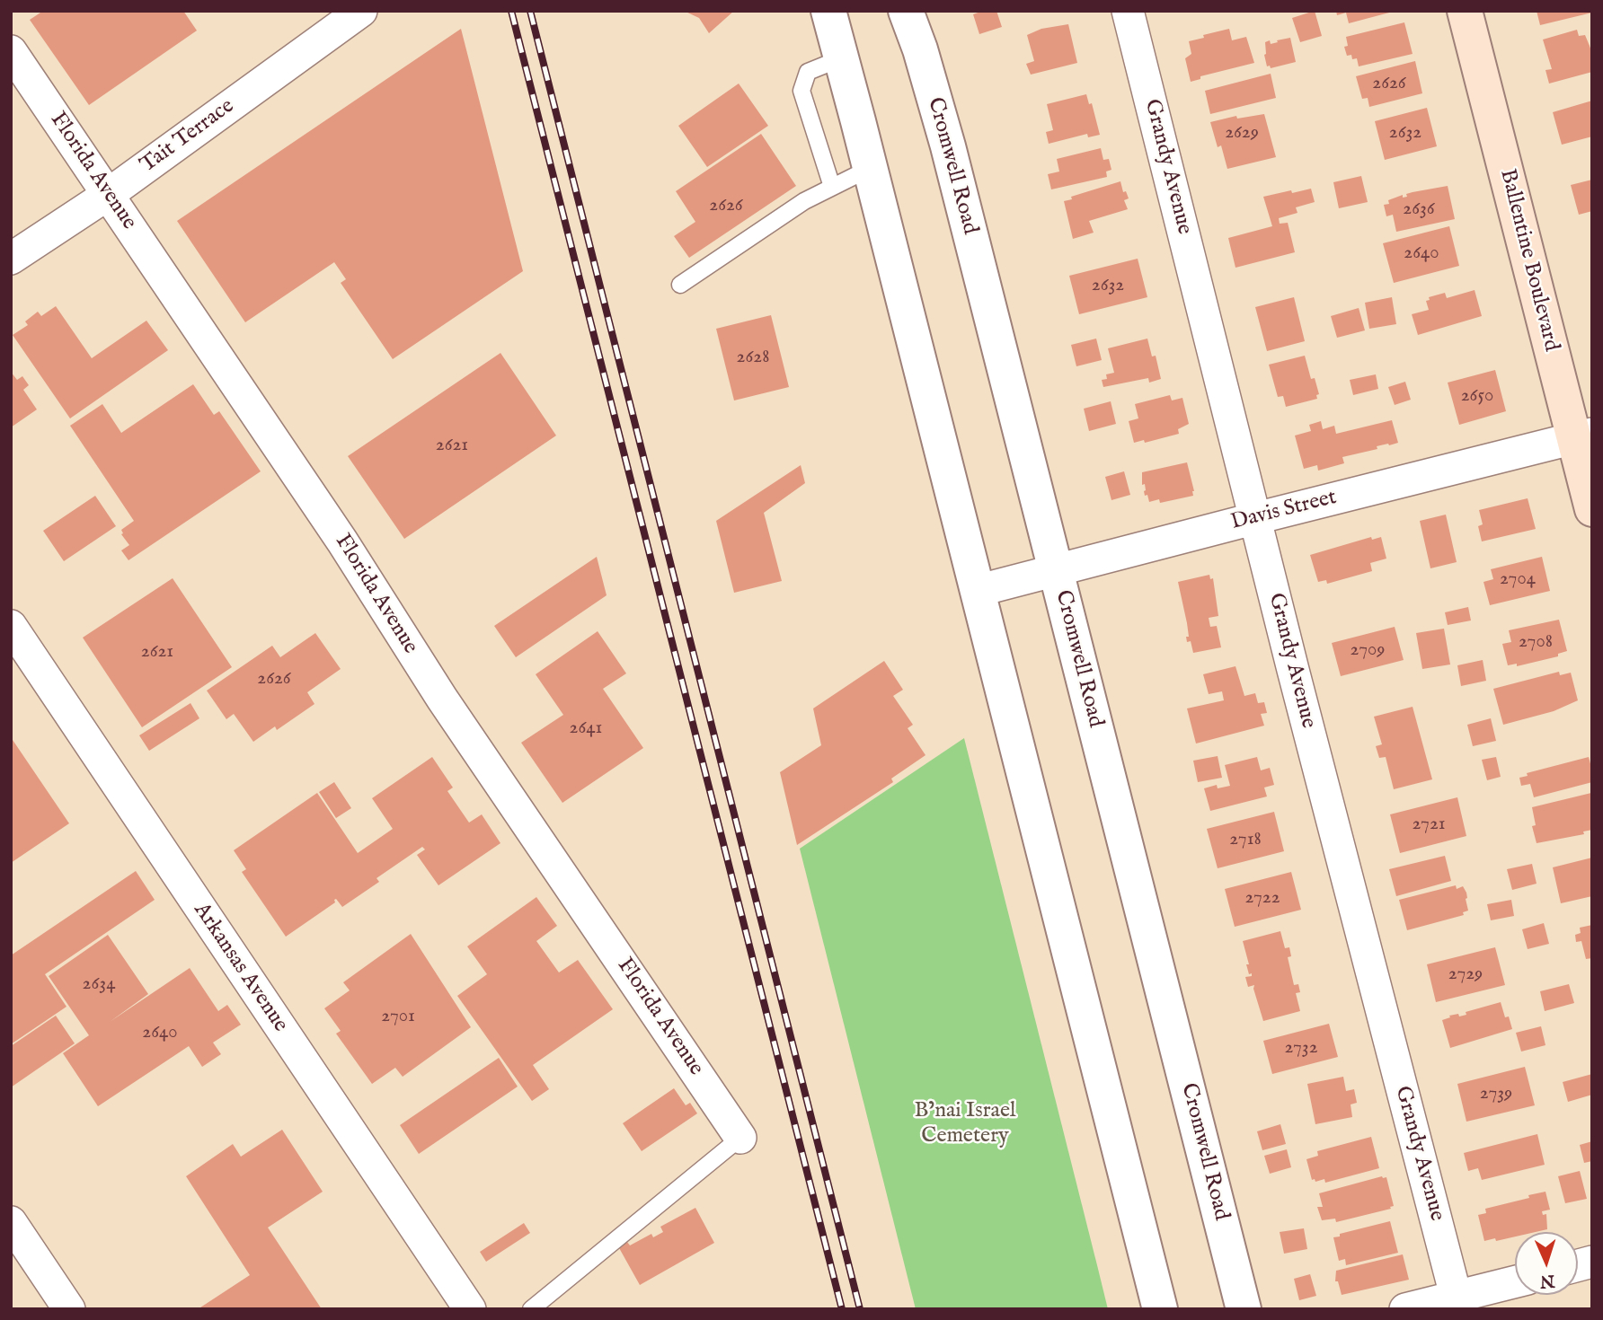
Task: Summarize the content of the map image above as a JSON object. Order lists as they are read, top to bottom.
{
  "streets": {
    "main road": ["Ballentine Boulevard"],
    "street": [
      "Tait Terrace",
      "Cromwell Road",
      "Grandy Avenue",
      "Florida Avenue",
      "Davis Street",
      "Arkansas Avenue"
    ]
  },
  "crossings": [
    ["Tait Terrace", "Florida Avenue"],
    ["Cromwell Road", "Davis Street"],
    ["Grandy Avenue", "Davis Street"],
    ["Ballentine Boulevard", "Davis Street"]
  ],
  "parks": ["B’nai Israel Cemetery"],
  "house_numbers": [
    "2626",
    "2629",
    "2632",
    "2626",
    "2636",
    "2640",
    "2632",
    "2628",
    "2650",
    "2621",
    "2704",
    "2708",
    "2709",
    "2621",
    "2626",
    "2641",
    "2721",
    "2718",
    "2722",
    "2729",
    "2634",
    "2701",
    "2640",
    "2732",
    "2739"
  ],
  "north": "bottom"
}
